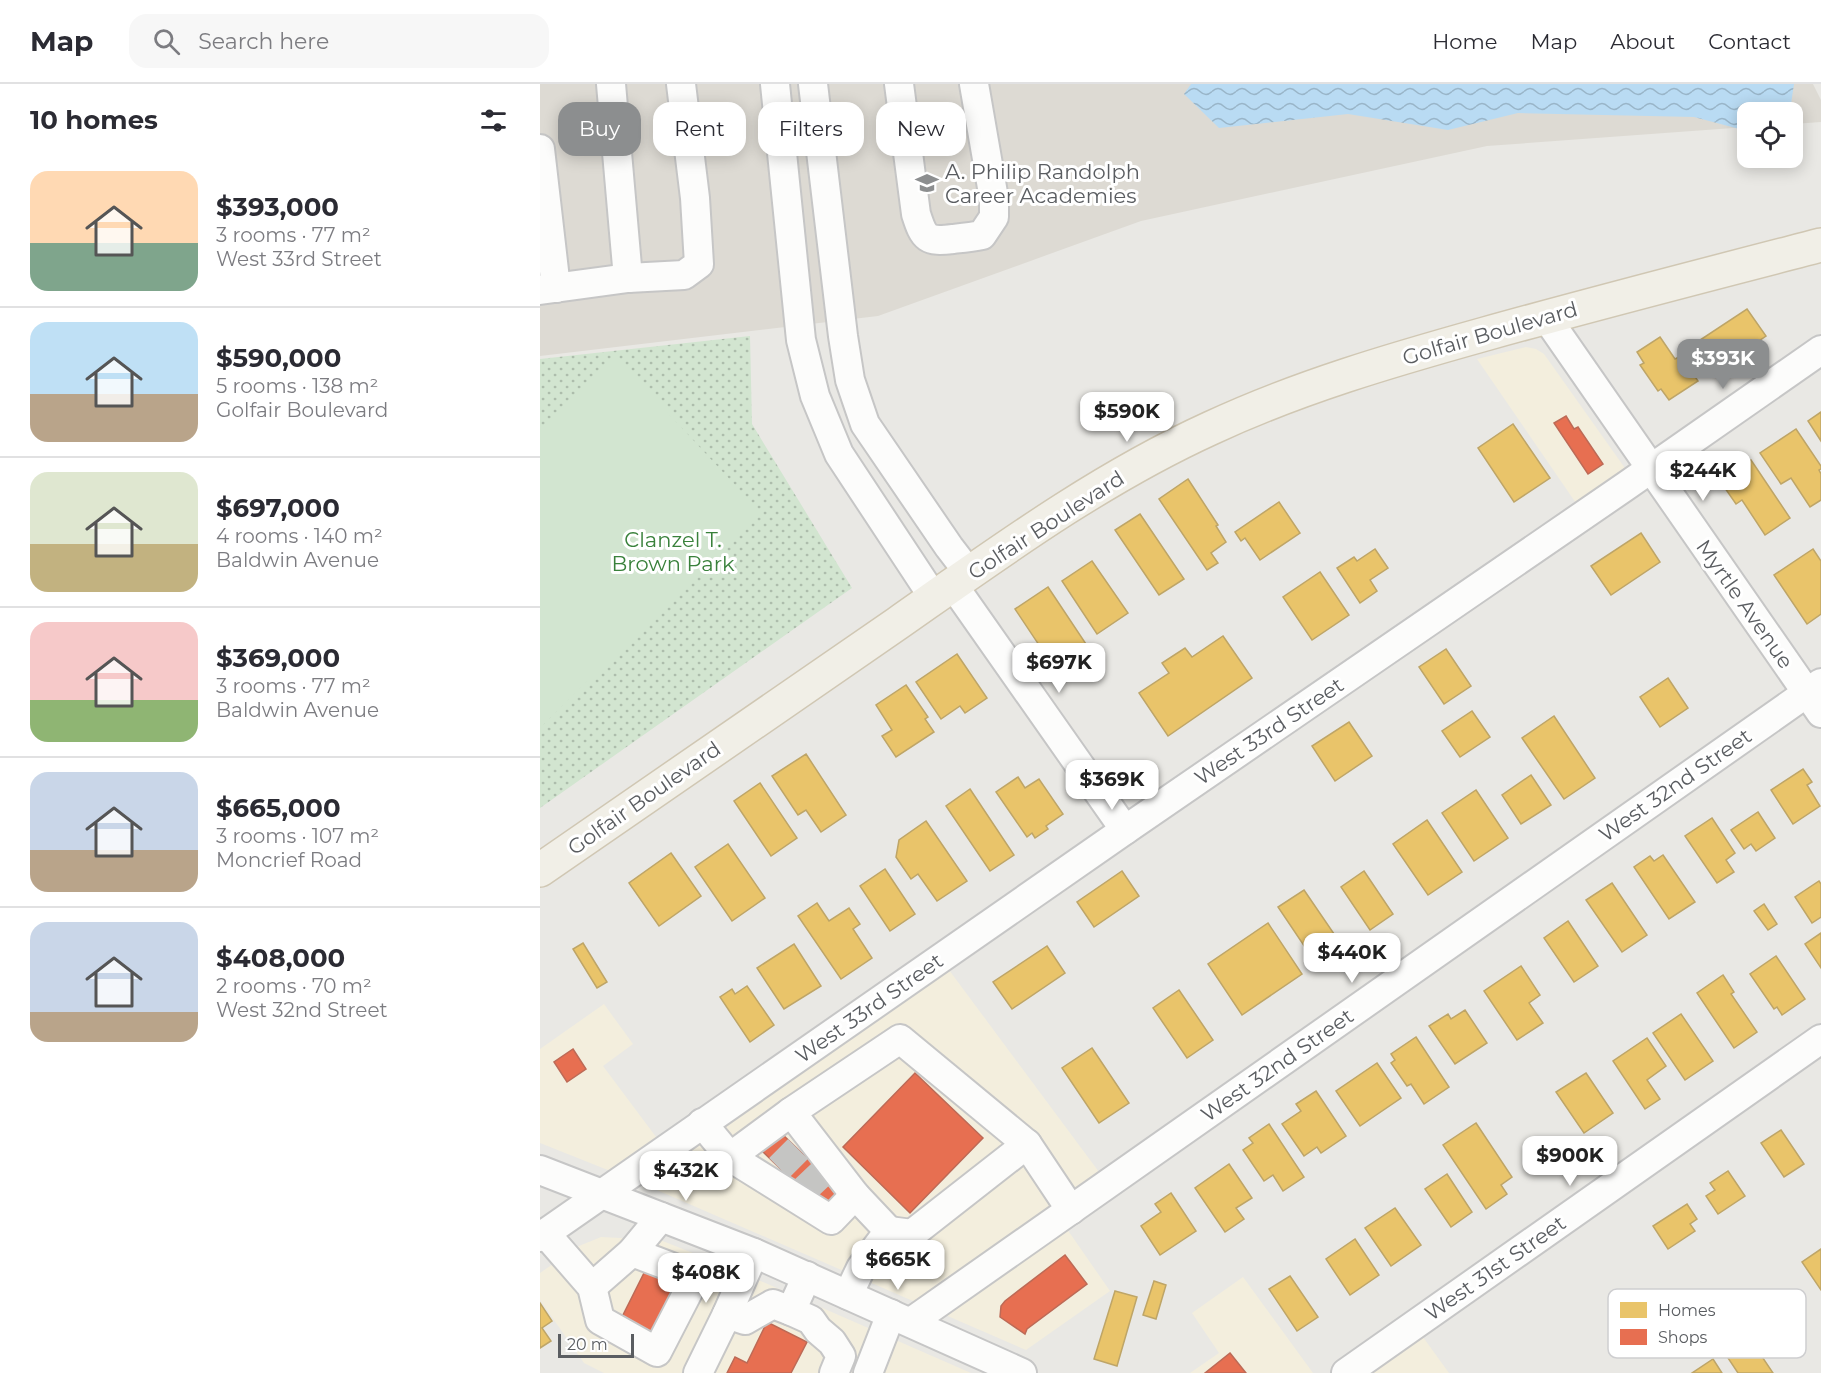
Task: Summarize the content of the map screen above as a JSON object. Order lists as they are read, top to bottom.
{
  "streets": {
    "main road": ["Golfair Boulevard"],
    "street": [
      "Myrtle Avenue",
      "West 33rd Street",
      "West 32nd Street",
      "West 31st Street"
    ]
  },
  "crossings": [
    ["Golfair Boulevard", "Myrtle Avenue"],
    ["Myrtle Avenue", "West 33rd Street"],
    ["Myrtle Avenue", "West 32nd Street"]
  ],
  "parks": ["Clanzel T. Brown Park"],
  "places": {
    "school or university": ["A. Philip Randolph Career Academies"]
  },
  "legend": ["Homes", "Shops"],
  "scale_bar": "20 m",
  "page": {
    "header": "Map",
    "search": "Search here",
    "nav": [
      "Home",
      "Map",
      "About",
      "Contact"
    ],
    "heading": "10 homes",
    "chip": [
      "Buy",
      "Rent",
      "Filters",
      "New"
    ],
    "list": [
      {
        "name": "$393,000",
        "note": "3 rooms · 77 m² · West 33rd Street"
      },
      {
        "name": "$590,000",
        "note": "5 rooms · 138 m² · Golfair Boulevard"
      },
      {
        "name": "$697,000",
        "note": "4 rooms · 140 m² · Baldwin Avenue"
      },
      {
        "name": "$369,000",
        "note": "3 rooms · 77 m² · Baldwin Avenue"
      },
      {
        "name": "$665,000",
        "note": "3 rooms · 107 m² · Moncrief Road"
      },
      {
        "name": "$408,000",
        "note": "2 rooms · 70 m² · West 32nd Street"
      }
    ],
    "price": [
      "$393K",
      "$590K",
      "$244K",
      "$697K",
      "$369K",
      "$440K",
      "$900K",
      "$432K",
      "$665K",
      "$408K"
    ],
    "scale": "20 m"
  }
}
